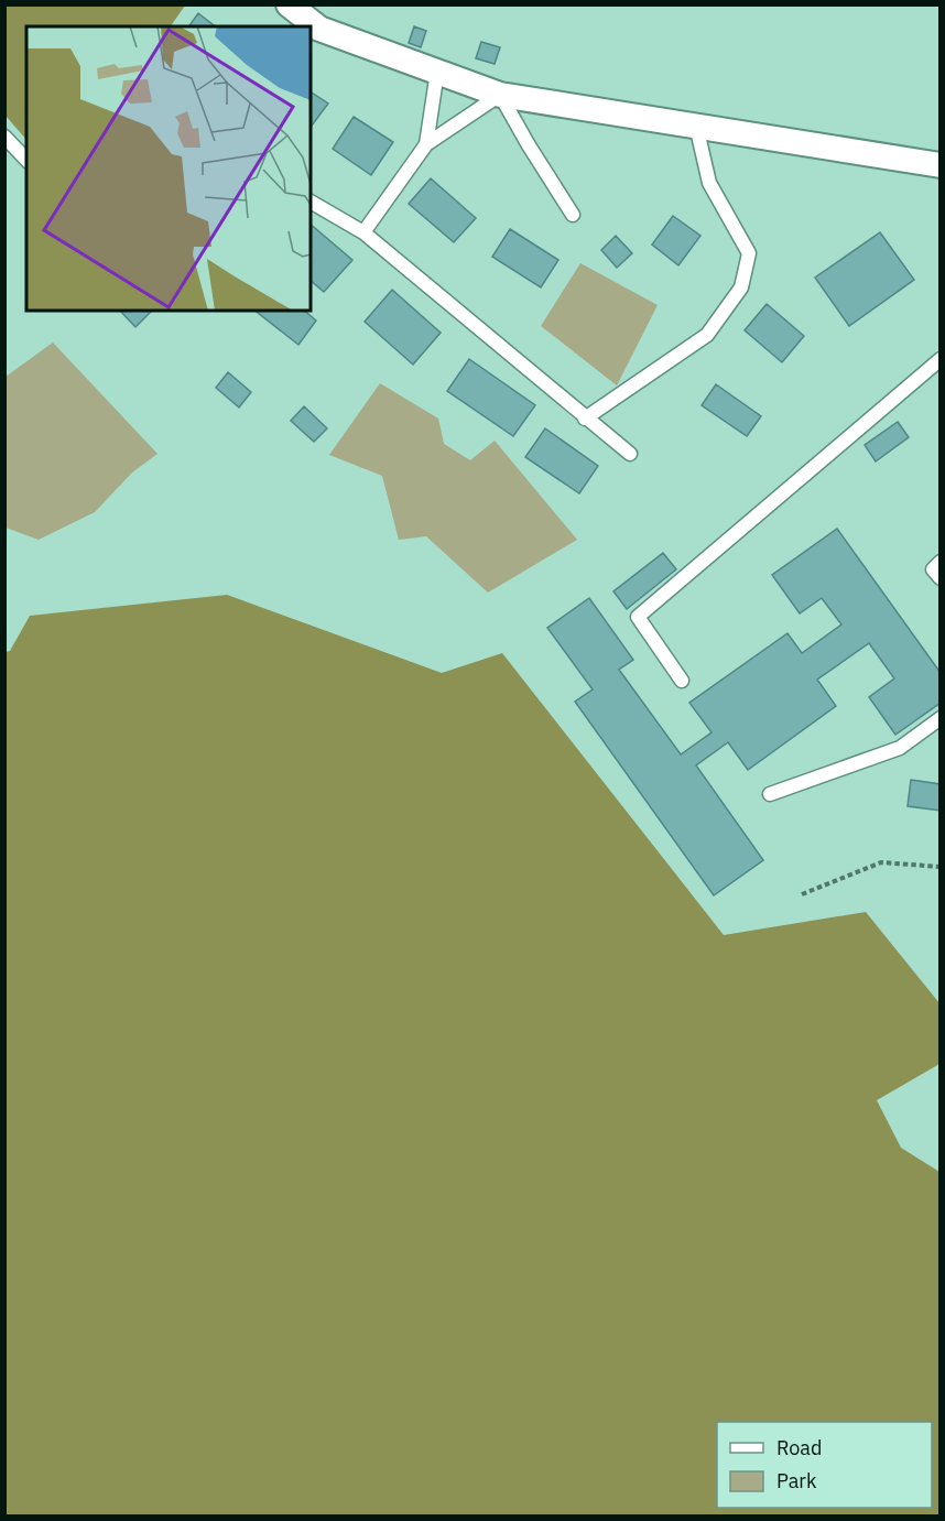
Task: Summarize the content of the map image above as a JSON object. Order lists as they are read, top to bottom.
{
  "legend": ["Road", "Park"]
}
